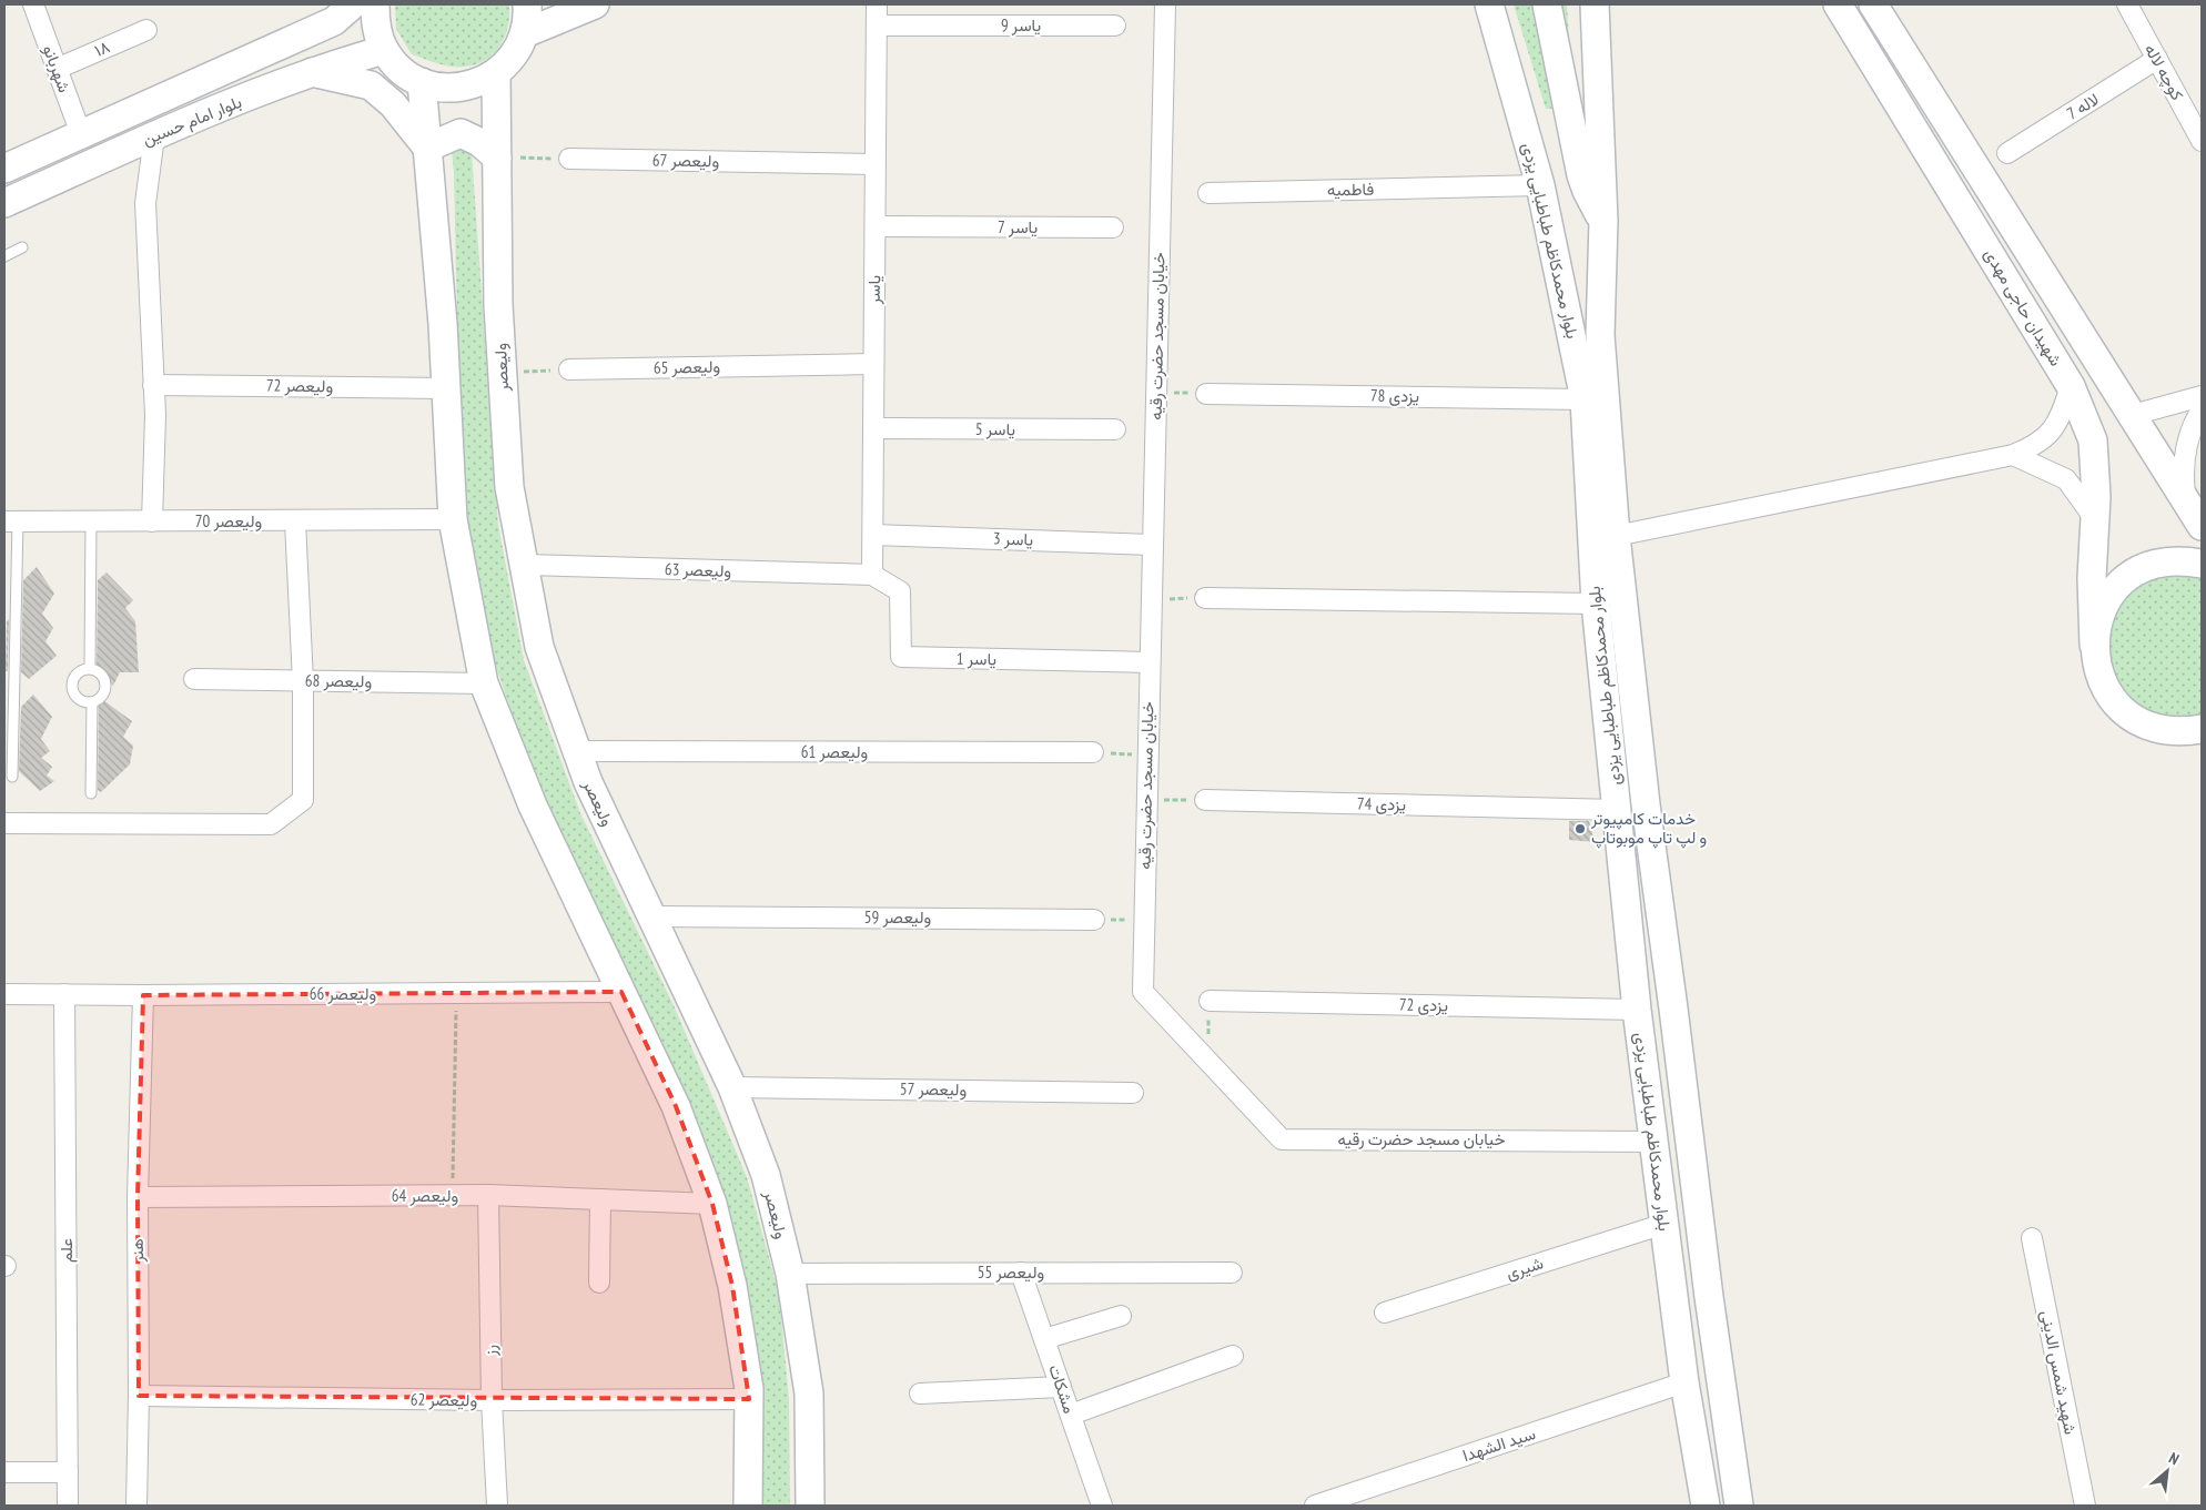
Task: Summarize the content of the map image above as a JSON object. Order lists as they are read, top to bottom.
{
  "streets": {
    "main road": [
      "بلوار امام حسین",
      "بلوار محمدکاظم طباطبایی یزدی",
      "شهیدان حاجی مهدی",
      "ولیعصر"
    ],
    "street": [
      "یاسر 9",
      "۱۸",
      "شهربانو",
      "کوچه لاله",
      "لاله 7",
      "ولیعصر 67",
      "فاطمیه",
      "یاسر 7",
      "یاسر",
      "خیابان مسجد حضرت رقیه",
      "ولیعصر 65",
      "ولیعصر 72",
      "یزدی 78",
      "یاسر 5",
      "ولیعصر 70",
      "یاسر 3",
      "ولیعصر 63",
      "یاسر 1",
      "ولیعصر 68",
      "ولیعصر 61",
      "یزدی 74",
      "ولیعصر 59",
      "ولیعصر 66",
      "یزدی 72",
      "ولیعصر 57",
      "ولیعصر 64",
      "علم",
      "هنر",
      "شیری",
      "ولیعصر 55",
      "رز",
      "شهید شمس الدینی",
      "مشکات",
      "ولیعصر 62",
      "سید الشهدا"
    ]
  },
  "crossings": [
    ["یاسر 9", "یاسر"],
    ["۱۸", "شهربانو"],
    ["شهربانو", "بلوار امام حسین"],
    ["کوچه لاله", "لاله 7"],
    ["ولیعصر 67", "یاسر"],
    ["فاطمیه", "بلوار محمدکاظم طباطبایی یزدی"],
    ["یاسر 7", "یاسر"],
    ["بلوار محمدکاظم طباطبایی یزدی", "خیابان مسجد حضرت رقیه"],
    ["بلوار محمدکاظم طباطبایی یزدی", "یزدی 78"],
    ["بلوار محمدکاظم طباطبایی یزدی", "یزدی 74"],
    ["بلوار محمدکاظم طباطبایی یزدی", "یزدی 72"],
    ["بلوار محمدکاظم طباطبایی یزدی", "شیری"],
    ["بلوار محمدکاظم طباطبایی یزدی", "سید الشهدا"],
    ["یاسر", "ولیعصر 65"],
    ["یاسر", "یاسر 5"],
    ["یاسر", "یاسر 3"],
    ["یاسر", "ولیعصر 63"],
    ["یاسر", "یاسر 1"],
    ["خیابان مسجد حضرت رقیه", "یاسر 3"],
    ["خیابان مسجد حضرت رقیه", "یاسر 1"],
    ["ولیعصر", "ولیعصر 63"],
    ["ولیعصر", "ولیعصر 61"],
    ["ولیعصر", "ولیعصر 59"],
    ["ولیعصر", "ولیعصر 57"],
    ["ولیعصر", "ولیعصر 55"],
    ["ولیعصر 63", "یاسر 1"],
    ["ولیعصر 66", "علم"],
    ["ولیعصر 66", "هنر"],
    ["ولیعصر 64", "هنر"],
    ["ولیعصر 64", "رز"],
    ["هنر", "ولیعصر 62"],
    ["ولیعصر 55", "مشکات"],
    ["رز", "ولیعصر 62"]
  ],
  "places": ["خدمات کامپیوتر و لپ تاپ موبوتاپ"],
  "north": "top right"
}
